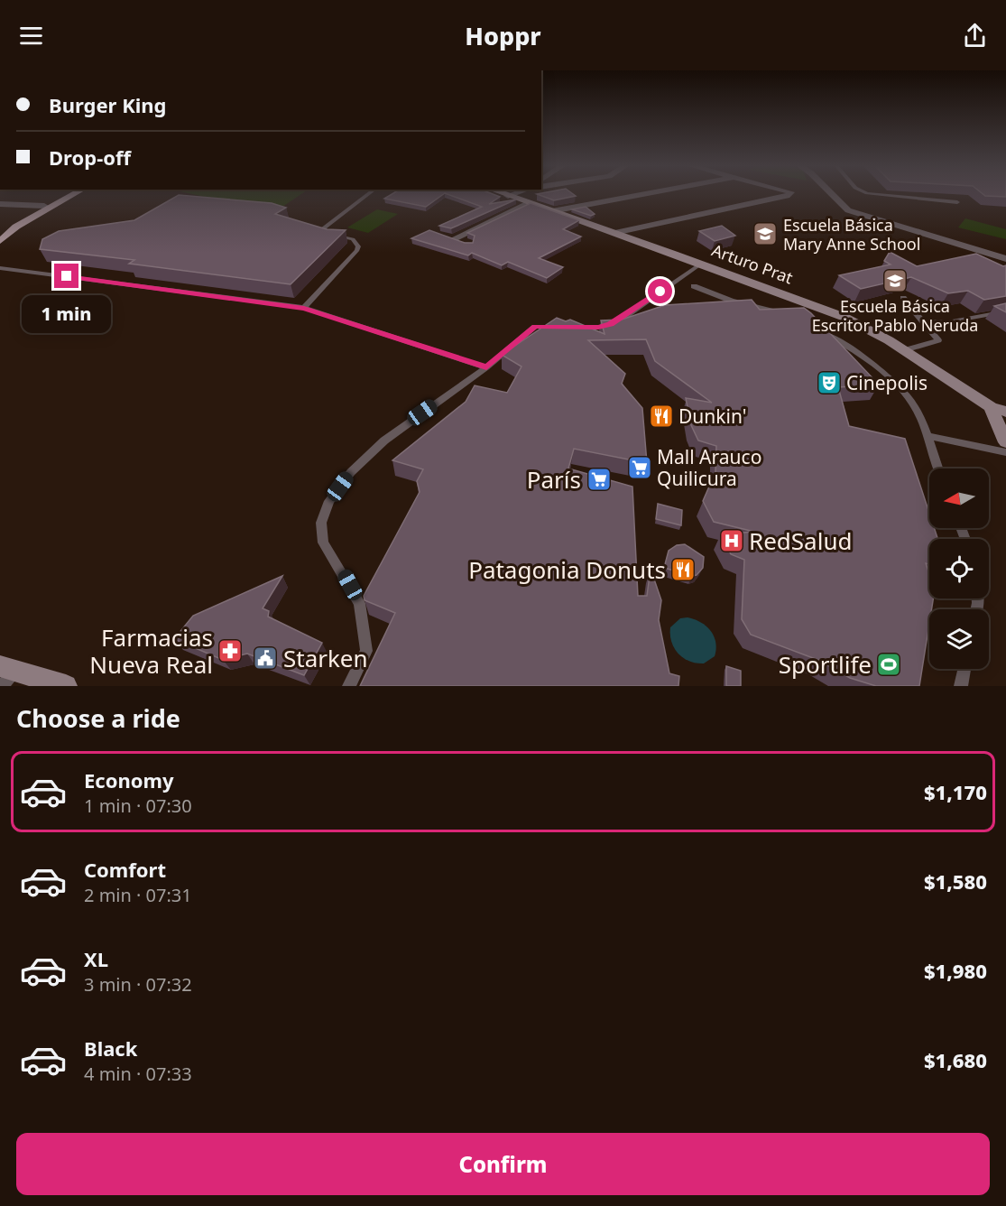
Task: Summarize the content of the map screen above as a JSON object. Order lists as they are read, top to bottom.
{
  "streets": {
    "street": ["Arturo Prat"]
  },
  "places": {
    "school or university": ["Escuela Básica Mary Anne School", "Escuela Básica Escritor Pablo Neruda"],
    "theatre": ["Cinepolis"],
    "restaurant": ["Dunkin'", "Patagonia Donuts"],
    "supermarket": ["Mall Arauco Quilicura", "París"],
    "hospital": ["RedSalud"],
    "pharmacy": ["Farmacias Nueva Real"],
    "public building": ["Starken"],
    "sports": ["Sportlife"]
  },
  "north": "left",
  "page": {
    "header": "Hoppr",
    "banner": ["Burger King", "Drop-off"],
    "bubble": "1 min",
    "heading": "Choose a ride",
    "list": [
      {
        "name": "Economy",
        "note": "1 min · 07:30",
        "value": "$1,170"
      },
      {
        "name": "Comfort",
        "note": "2 min · 07:31",
        "value": "$1,580"
      },
      {
        "name": "XL",
        "note": "3 min · 07:32",
        "value": "$1,980"
      },
      {
        "name": "Black",
        "note": "4 min · 07:33",
        "value": "$1,680"
      }
    ],
    "buttons": "Confirm"
  }
}
